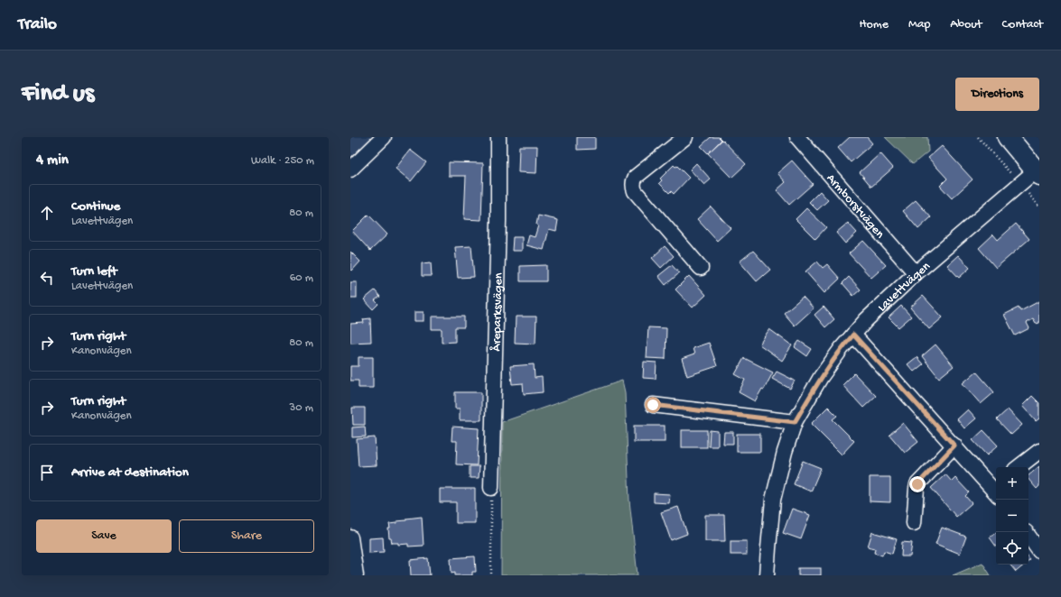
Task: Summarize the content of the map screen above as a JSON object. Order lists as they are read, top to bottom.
{
  "streets": {
    "street": ["Armborstvägen", "Lavettvägen", "Åreparksvägen"]
  },
  "crossings": [
    ["Armborstvägen", "Lavettvägen"]
  ],
  "page": {
    "header": "Trailo",
    "nav": [
      "Home",
      "Map",
      "About",
      "Contact"
    ],
    "buttons": [
      "Directions",
      ["Save", "Share"]
    ],
    "title": "Find us",
    "heading": ["4 min", "Walk · 250 m"],
    "list": [
      ["Continue", "Lavettvägen", "80 m"],
      ["Turn left", "Lavettvägen", "60 m"],
      ["Turn right", "Kanonvägen", "80 m"],
      ["Turn right", "Kanonvägen", "30 m"],
      "Arrive at destination"
    ],
    "map_buttons": ["+", "−"]
  }
}
